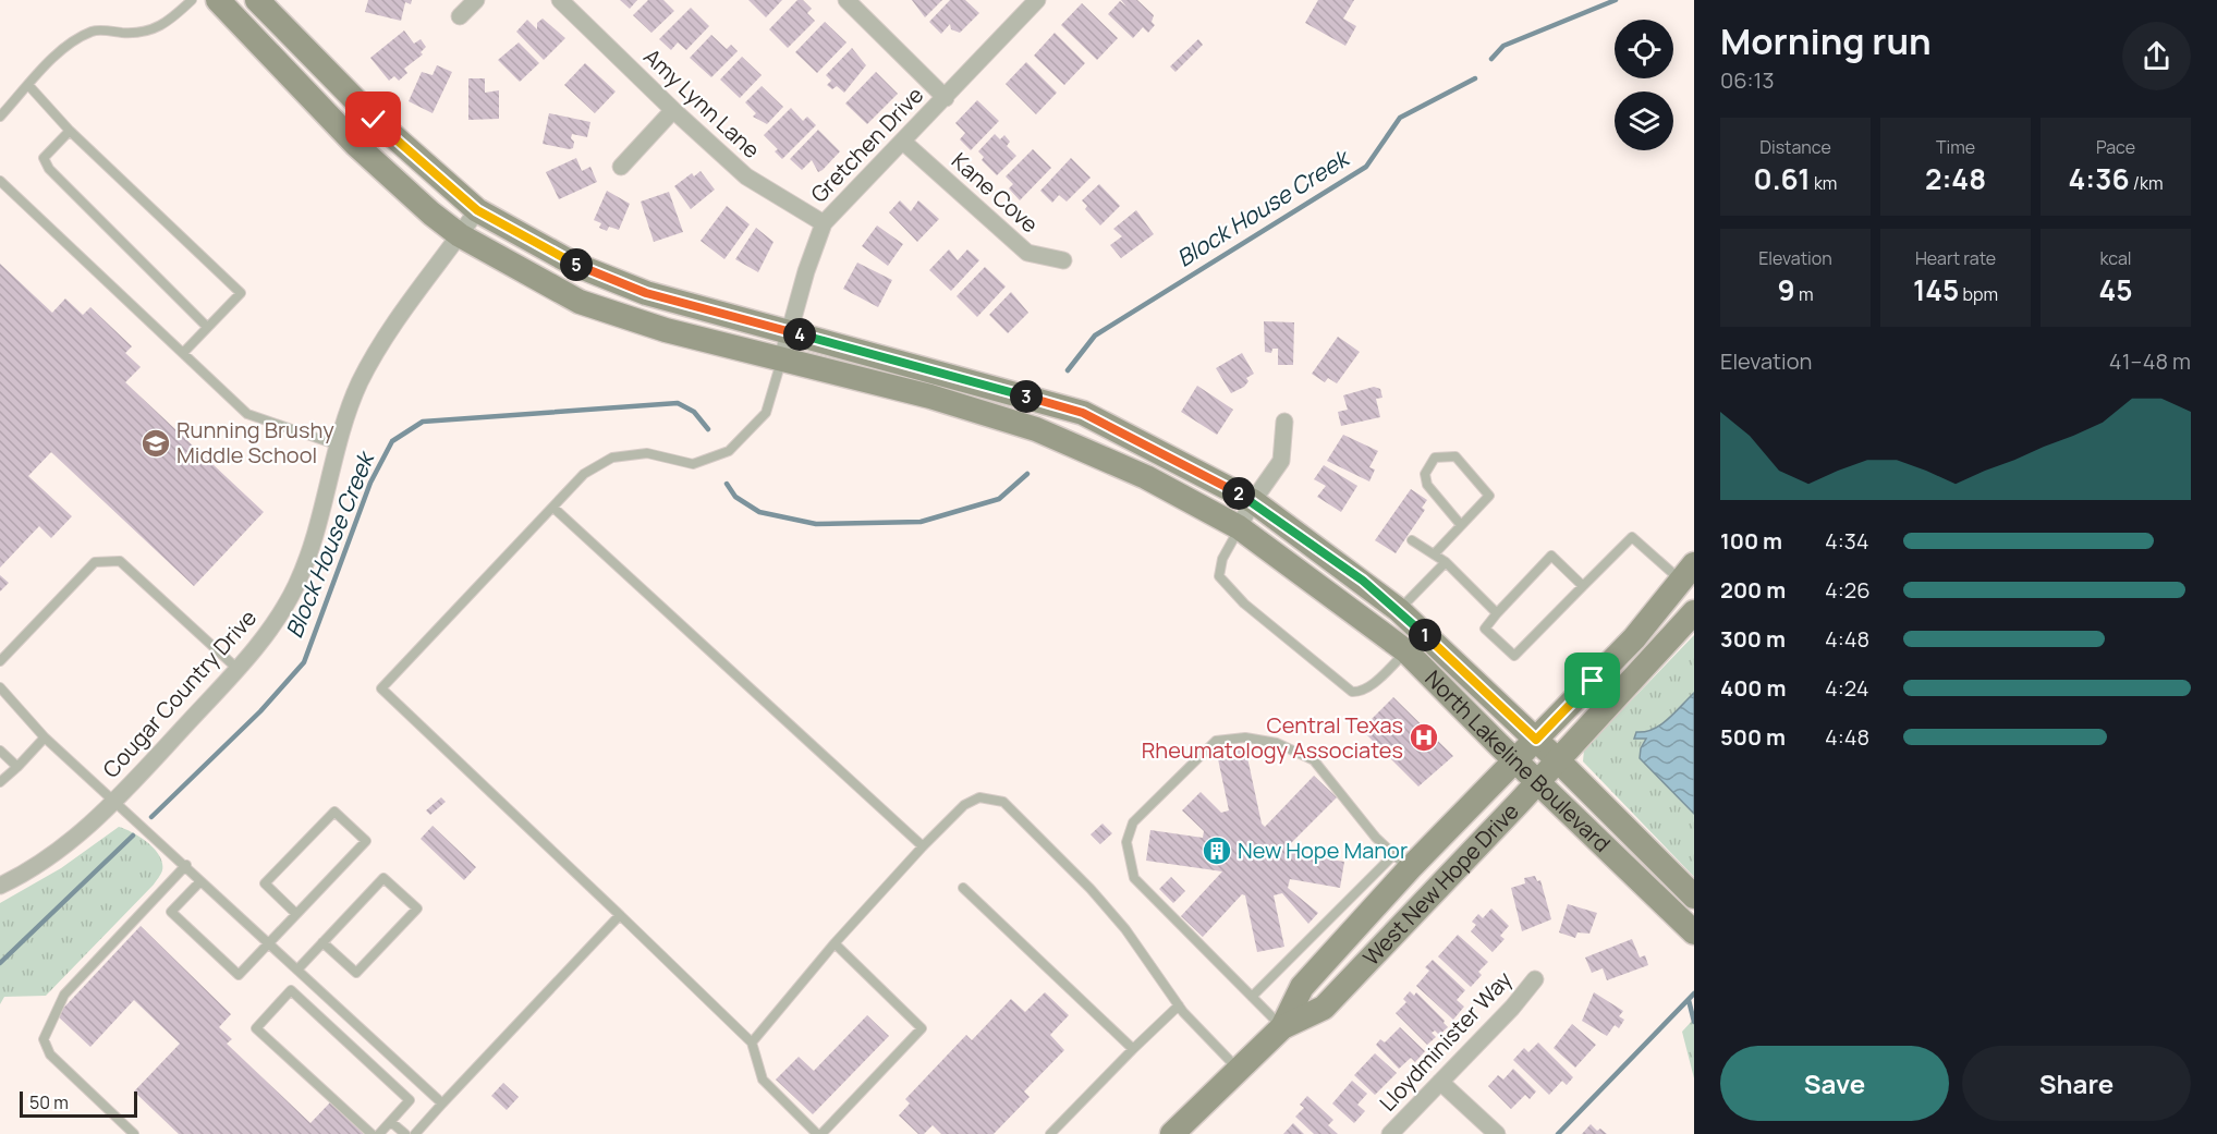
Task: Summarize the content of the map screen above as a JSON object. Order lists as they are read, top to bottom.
{
  "streets": {
    "main road": ["North Lakeline Boulevard", "West New Hope Drive"],
    "street": [
      "Amy Lynn Lane",
      "Gretchen Drive",
      "Kane Cove",
      "Cougar Country Drive",
      "Lloydminister Way"
    ]
  },
  "crossings": [
    ["Amy Lynn Lane", "Gretchen Drive"],
    ["Gretchen Drive", "Kane Cove"],
    ["Gretchen Drive", "North Lakeline Boulevard"],
    ["Cougar Country Drive", "North Lakeline Boulevard"],
    ["North Lakeline Boulevard", "West New Hope Drive"]
  ],
  "water": ["Block House Creek"],
  "places": {
    "school or university": ["Running Brushy Middle School"],
    "hospital": ["Central Texas Rheumatology Associates"],
    "building": ["New Hope Manor"]
  },
  "scale_bar": "50 m",
  "page": {
    "heading": ["Morning run", "06:13"],
    "stats": [
      ["Distance", "0.61 km"],
      ["Time", "2:48"],
      ["Pace", "4:36 /km"],
      ["Elevation", "9 m"],
      ["Heart rate", "145 bpm"],
      ["kcal", "45"]
    ],
    "pins": [
      "5",
      "4",
      "3",
      "2",
      "1"
    ],
    "chart": ["Elevation", "41–48 m"],
    "list": [
      {
        "name": "100 m",
        "note": "4:34"
      },
      {
        "name": "200 m",
        "note": "4:26"
      },
      {
        "name": "300 m",
        "note": "4:48"
      },
      {
        "name": "400 m",
        "note": "4:24"
      },
      {
        "name": "500 m",
        "note": "4:48"
      }
    ],
    "buttons": ["Save", "Share"],
    "scale": "50 m"
  }
}
